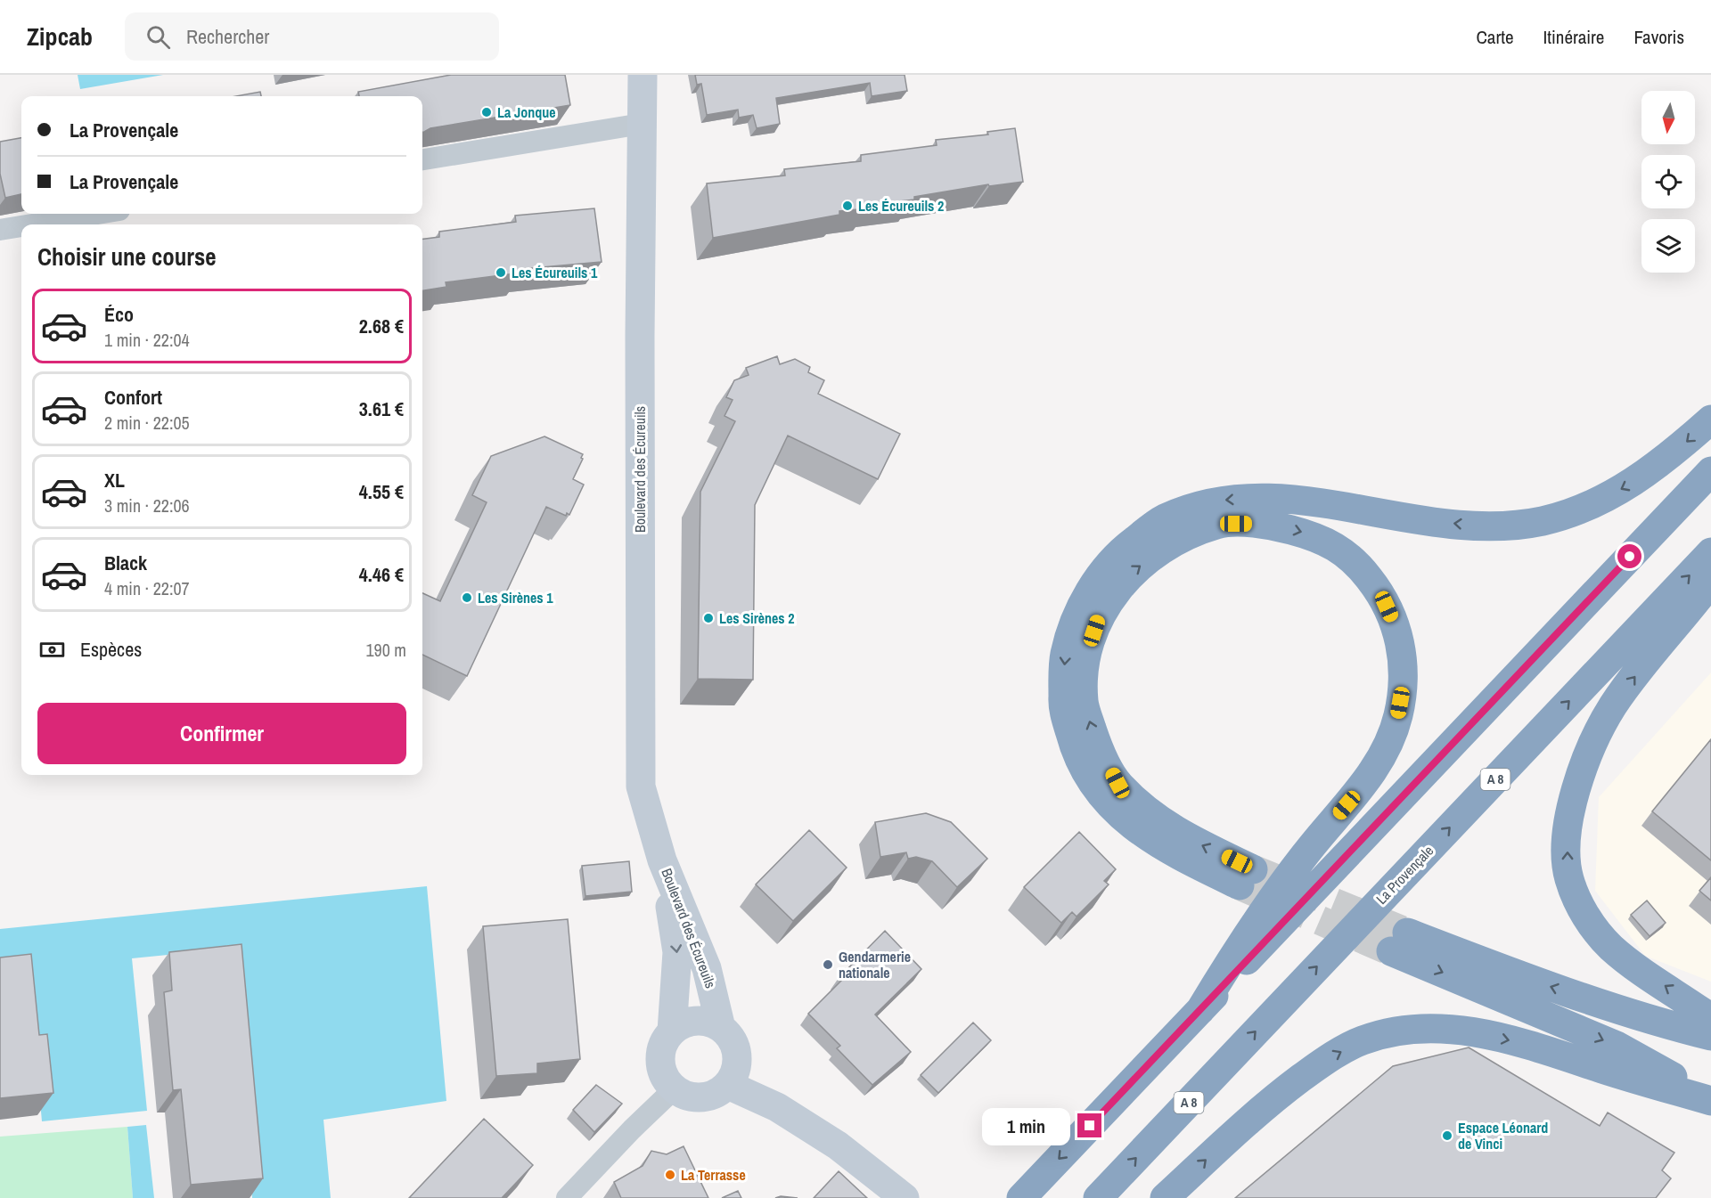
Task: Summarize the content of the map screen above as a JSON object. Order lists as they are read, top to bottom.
{
  "streets": {
    "highway": ["A 8", "La Provençale"],
    "street": ["Boulevard des Écureuils"]
  },
  "places": [
    "La Jonque",
    "Les Écureuils 2",
    "Les Écureuils 1",
    "Les Sirènes 1",
    "Les Sirènes 2",
    "Gendarmerie nationale",
    "Espace Léonard de Vinci",
    "La Terrasse"
  ],
  "north": "bottom",
  "page": {
    "header": "Zipcab",
    "search": "Rechercher",
    "nav": ["Carte", "Itinéraire", "Favoris"],
    "banner": ["La Provençale", "La Provençale"],
    "heading": "Choisir une course",
    "list": [
      {
        "name": "Éco",
        "note": "1 min · 22:04",
        "value": "2.68 €"
      },
      {
        "name": "Confort",
        "note": "2 min · 22:05",
        "value": "3.61 €"
      },
      {
        "name": "XL",
        "note": "3 min · 22:06",
        "value": "4.55 €"
      },
      {
        "name": "Black",
        "note": "4 min · 22:07",
        "value": "4.46 €"
      }
    ],
    "pay": ["Espèces", "190 m"],
    "buttons": "Confirmer",
    "bubble": "1 min"
  }
}
